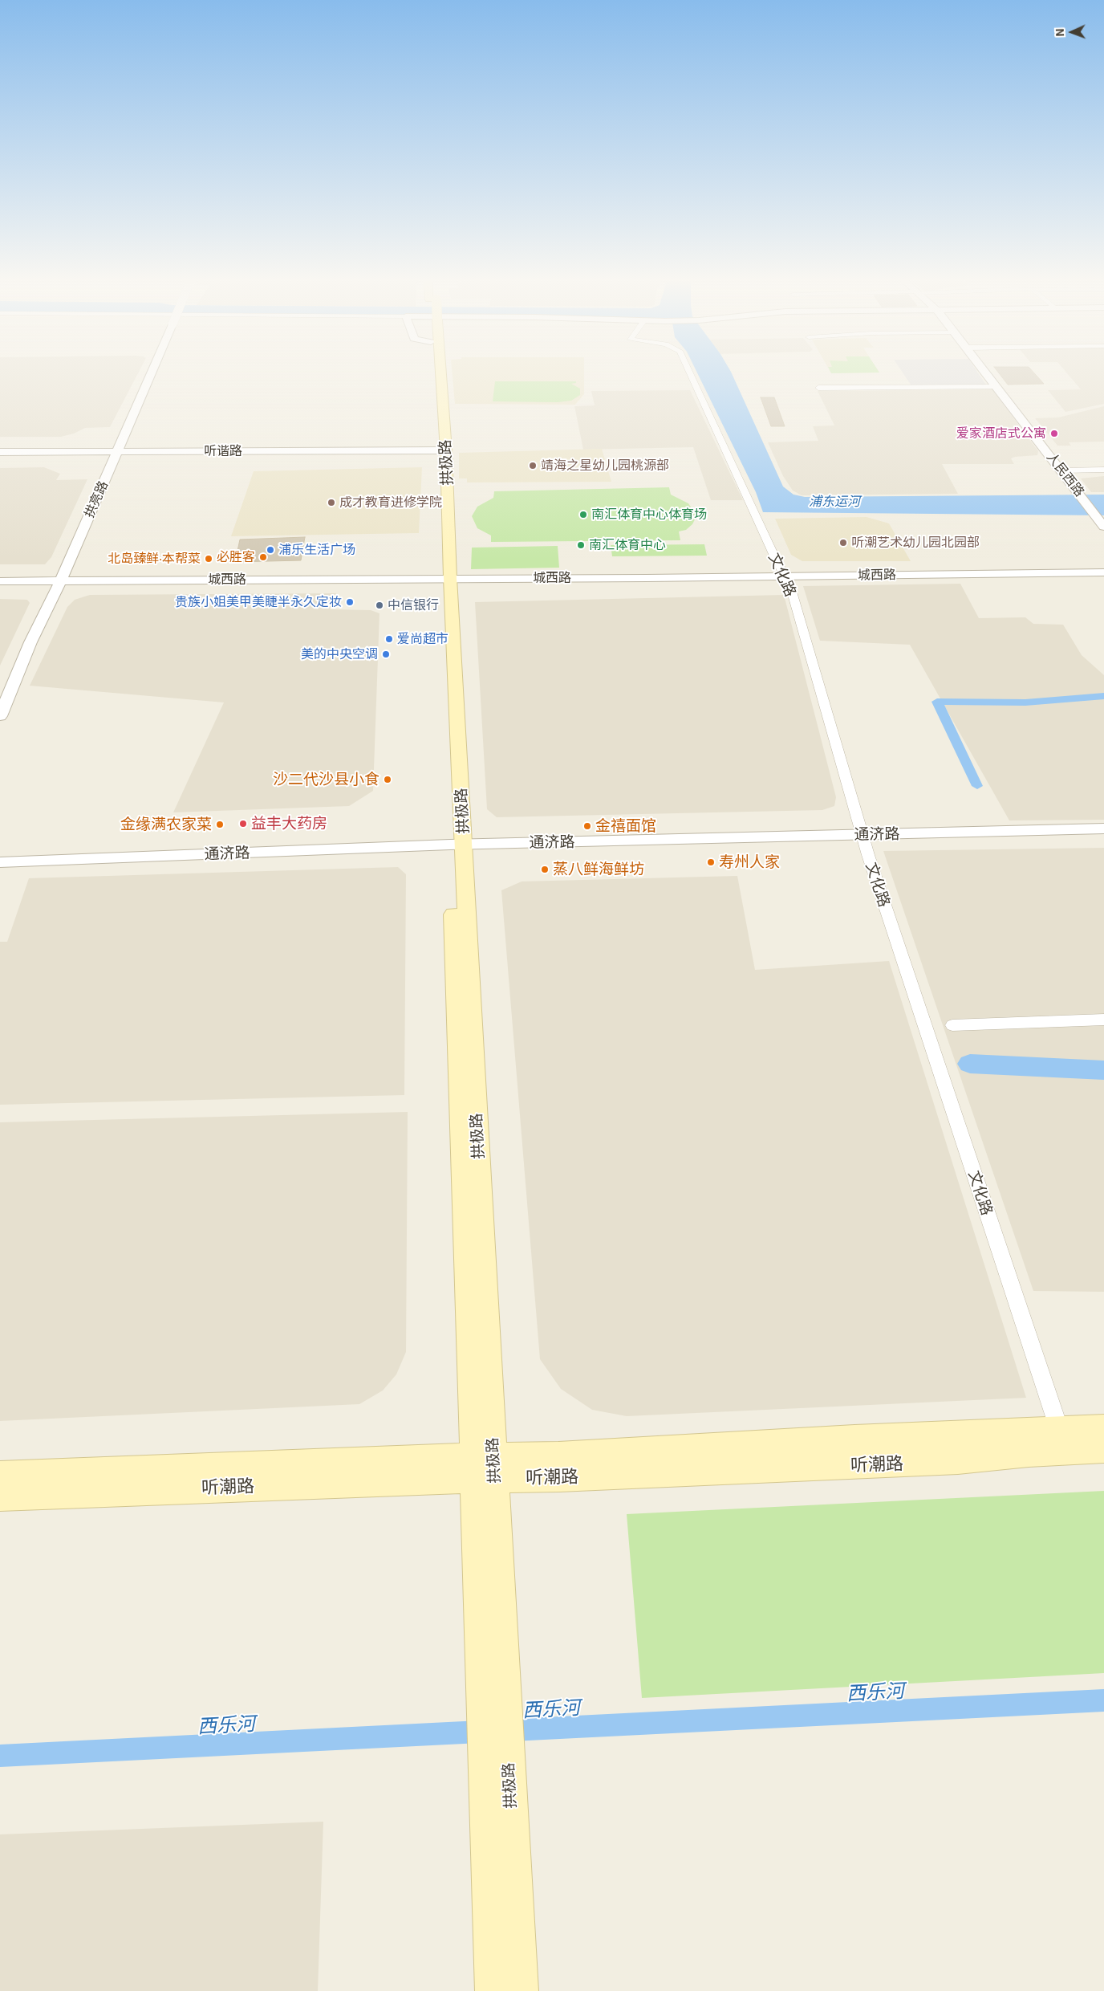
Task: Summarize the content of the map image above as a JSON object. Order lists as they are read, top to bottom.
{
  "streets": {
    "main road": ["拱极路", "听潮路"],
    "street": [
      "听谐路",
      "人民西路",
      "拱亮路",
      "文化路",
      "城西路",
      "通济路"
    ]
  },
  "crossings": [
    ["听谐路", "拱极路"],
    ["听谐路", "拱亮路"],
    ["拱极路", "城西路"],
    ["拱极路", "通济路"],
    ["拱极路", "听潮路"],
    ["拱亮路", "城西路"],
    ["文化路", "城西路"],
    ["文化路", "通济路"],
    ["文化路", "听潮路"]
  ],
  "water": ["浦东运河", "西乐河"],
  "places": [
    "爱家酒店式公寓",
    "靖海之星幼儿园桃源部",
    "成才教育进修学院",
    "南汇体育中心体育场",
    "听潮艺术幼儿园北园部",
    "南汇体育中心",
    "浦乐生活广场",
    "必胜客",
    "北岛臻鲜·本帮菜",
    "贵族小姐美甲美睫半永久定妆",
    "中信银行",
    "爱尚超市",
    "美的中央空调",
    "沙二代沙县小食",
    "益丰大药房",
    "金缘满农家菜",
    "金禧面馆",
    "寿州人家",
    "蒸八鲜海鲜坊"
  ],
  "north": "left"
}
